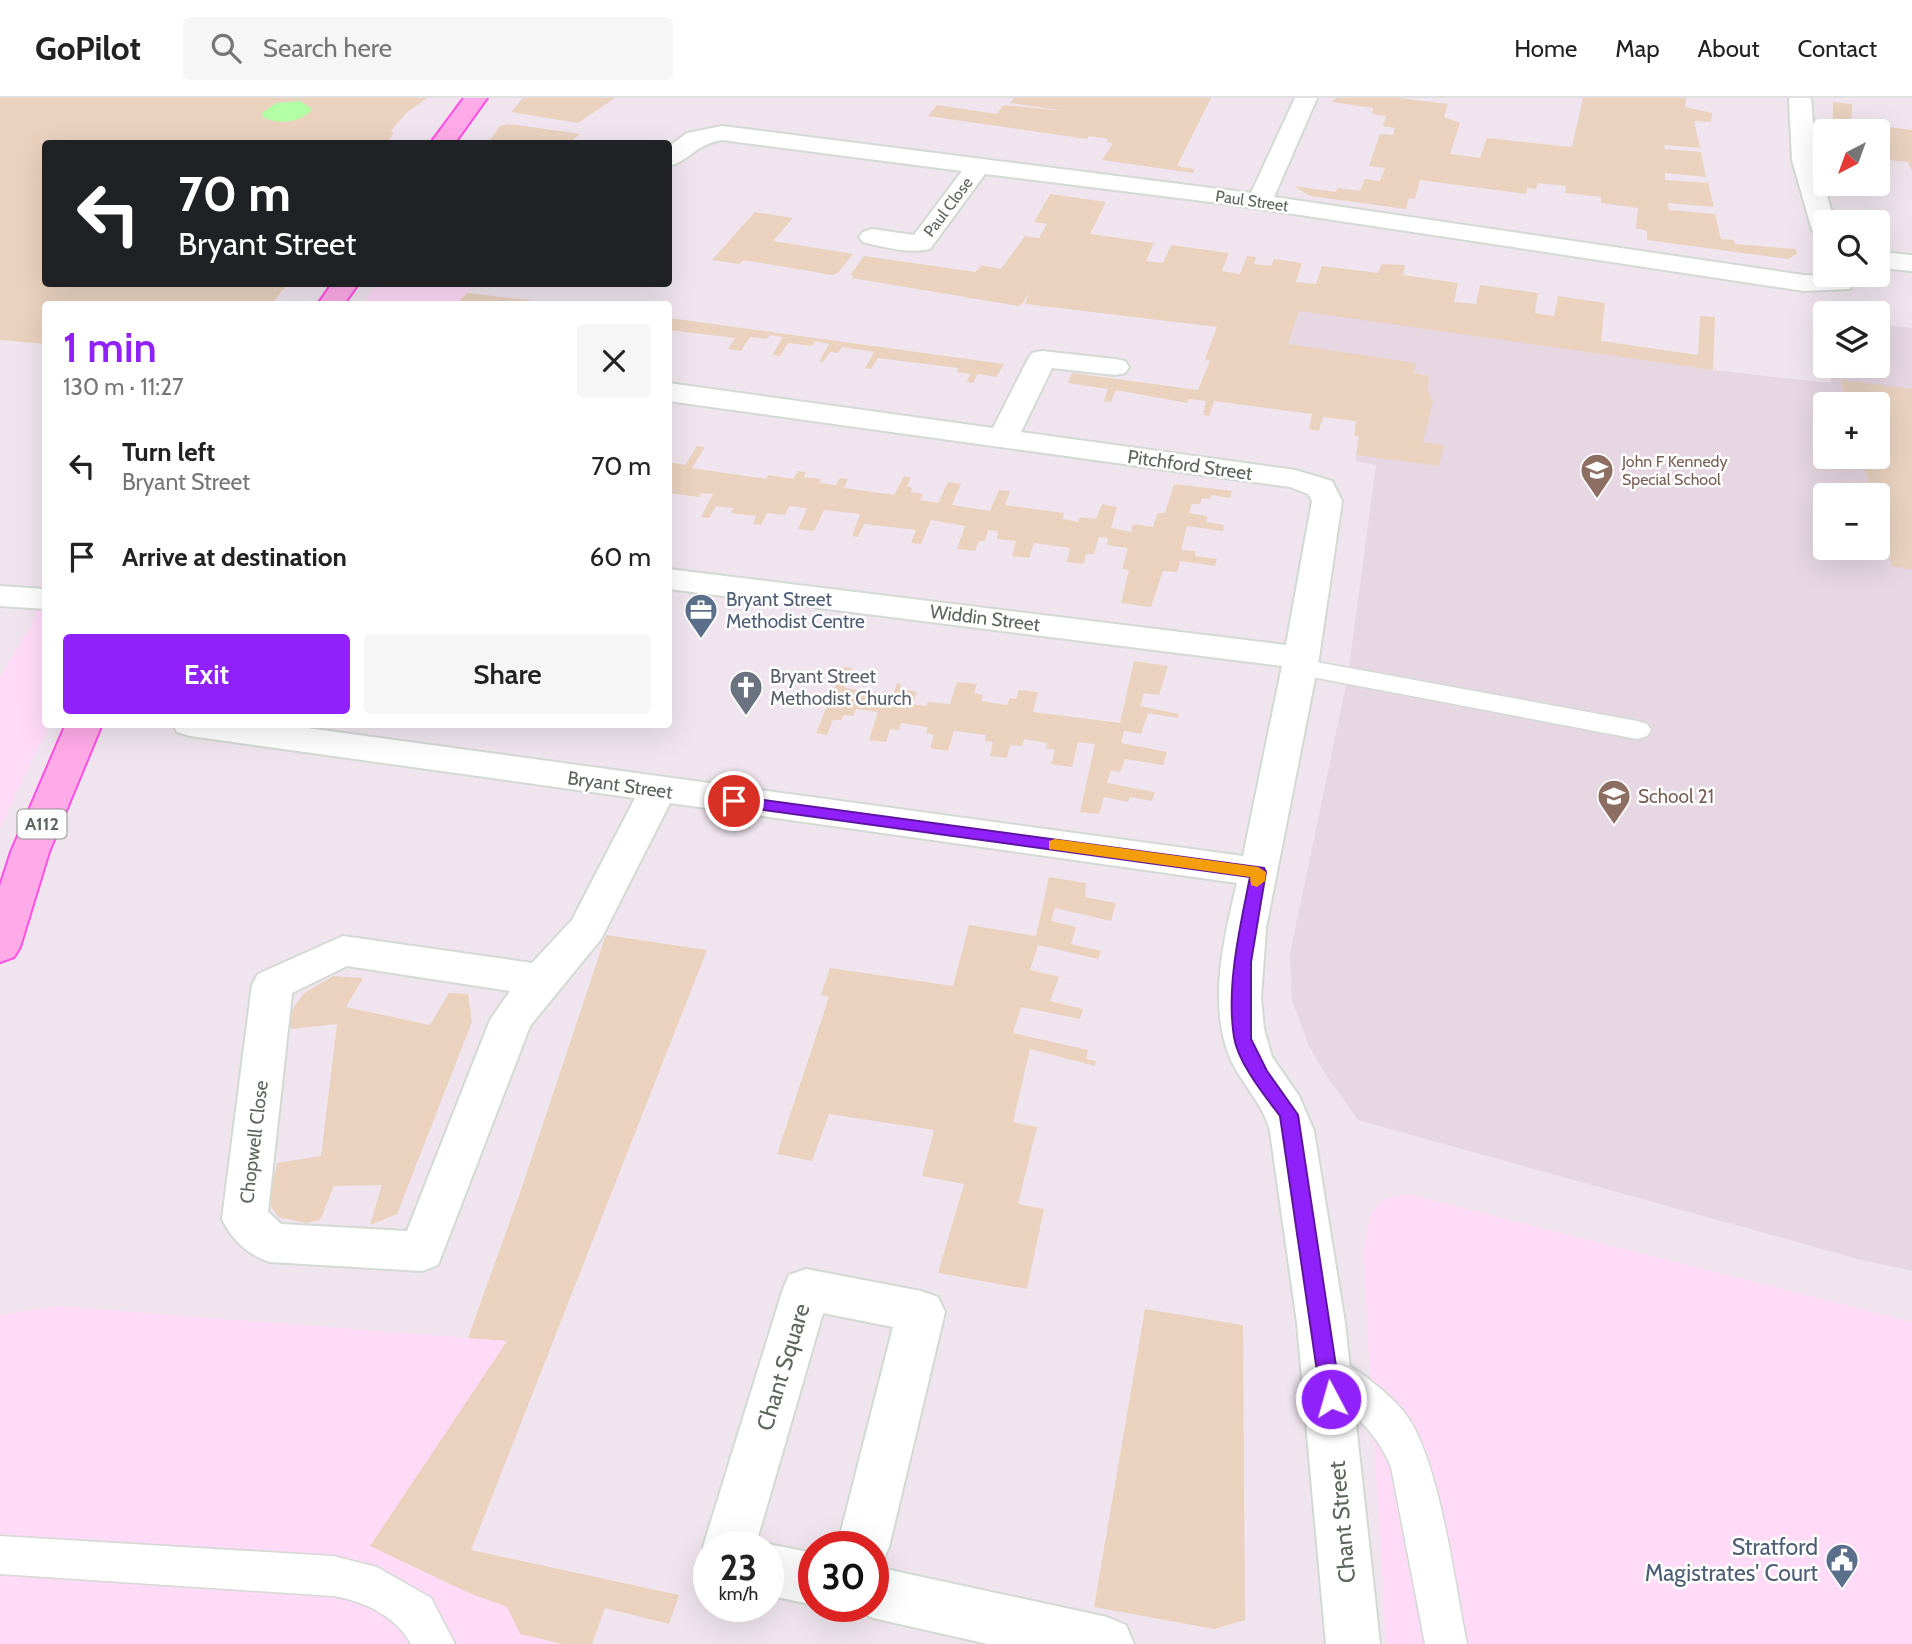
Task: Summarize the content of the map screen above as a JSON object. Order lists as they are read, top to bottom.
{
  "streets": {
    "main road": ["A112"],
    "street": [
      "Paul Street",
      "Paul Close",
      "Pitchford Street",
      "Widdin Street",
      "Bryant Street",
      "Chopwell Close",
      "Chant Square",
      "Chant Street"
    ]
  },
  "crossings": [
    ["Paul Street", "Paul Close"],
    ["Pitchford Street", "Widdin Street"],
    ["Pitchford Street", "Bryant Street"],
    ["Pitchford Street", "Chant Street"],
    ["Bryant Street", "Chopwell Close"],
    ["Bryant Street", "Chant Street"]
  ],
  "places": {
    "school or university": ["John F Kennedy Special School", "School 21"],
    "office": ["Bryant Street Methodist Centre"],
    "church": ["Bryant Street Methodist Church"],
    "public building": ["Stratford Magistrates' Court"]
  },
  "north": "bottom left",
  "page": {
    "header": "GoPilot",
    "search": "Search here",
    "nav": [
      "Home",
      "Map",
      "About",
      "Contact"
    ],
    "map_buttons": ["+", "−"],
    "turn": ["70 m", "Bryant Street"],
    "heading": ["1 min", "130 m · 11:27"],
    "list": [
      {
        "name": "Turn left",
        "note": "Bryant Street",
        "value": "70 m"
      },
      {
        "name": "Arrive at destination",
        "value": "60 m"
      }
    ],
    "buttons": ["Exit", "Share"],
    "speed": "23 km/h",
    "limit": "30"
  }
}
